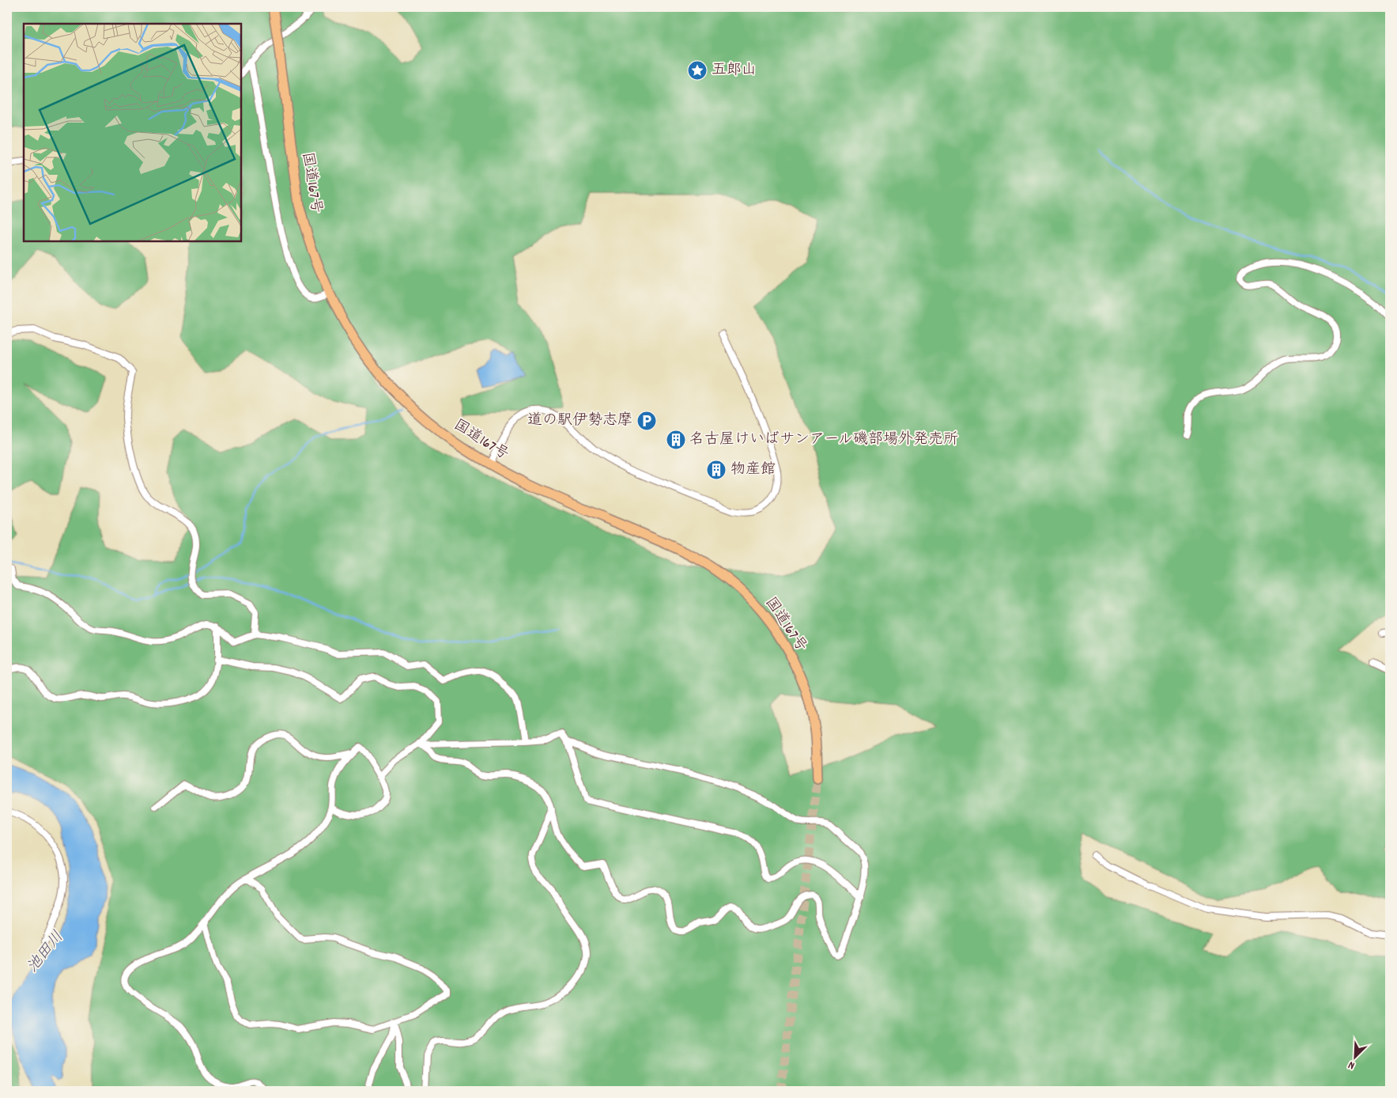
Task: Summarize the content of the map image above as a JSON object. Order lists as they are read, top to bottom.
{
  "streets": {
    "highway": ["国道167号"]
  },
  "water": ["池田川"],
  "places": {
    "place": ["五郎山"],
    "parking": ["道の駅伊勢志摩"],
    "building": ["名古屋けいばサンアール磯部場外発売所", "物産館"]
  },
  "north": "bottom left"
}
